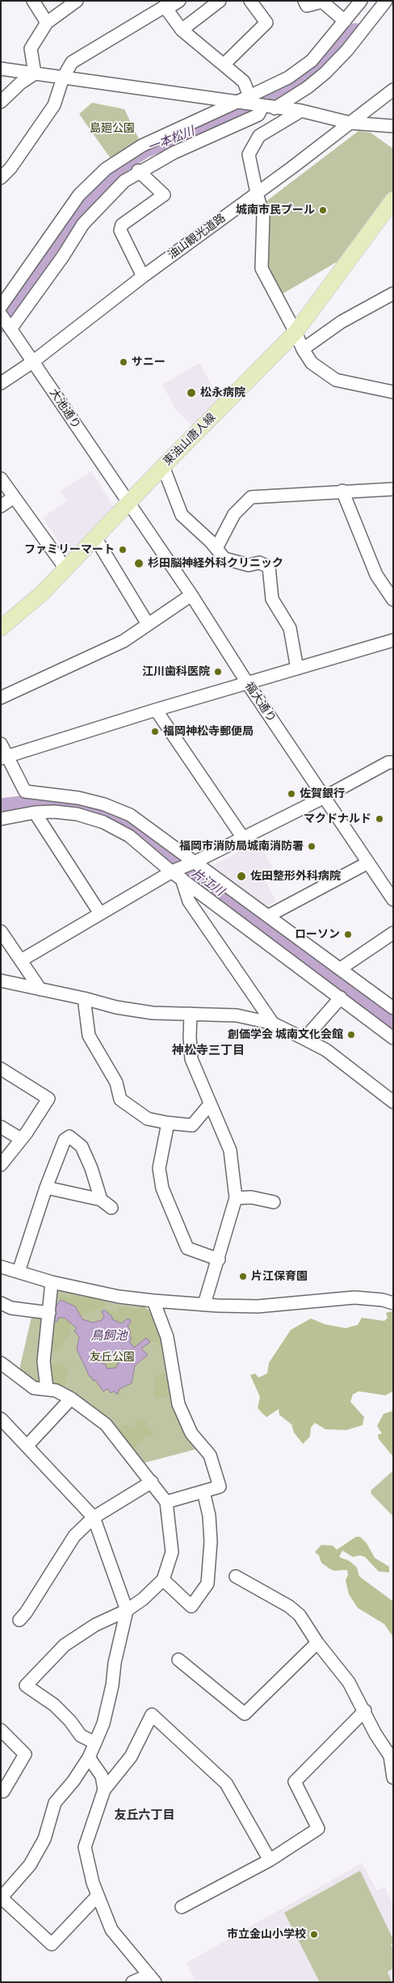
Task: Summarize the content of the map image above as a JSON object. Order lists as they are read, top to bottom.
{
  "streets": {
    "main road": ["東油山唐人線"],
    "street": ["油山観光道路", "大池通り", "福大通り"]
  },
  "crossings": [
    ["油山観光道路", "大池通り"],
    ["大池通り", "東油山唐人線"],
    ["大池通り", "福大通り"],
    ["東油山唐人線", "福大通り"]
  ],
  "districts": ["神松寺三丁目", "友丘六丁目"],
  "water": ["一本松川", "片江川", "鳥飼池"],
  "parks": ["島廻公園", "友丘公園"],
  "places": [
    "城南市民プール",
    "サニー",
    "松永病院",
    "ファミリーマート",
    "杉田脳神経外科クリニック",
    "江川歯科医院",
    "福岡神松寺郵便局",
    "佐賀銀行",
    "マクドナルド",
    "福岡市消防局城南消防署",
    "佐田整形外科病院",
    "ローソン",
    "創価学会 城南文化会館",
    "片江保育園",
    "市立金山小学校"
  ]
}
